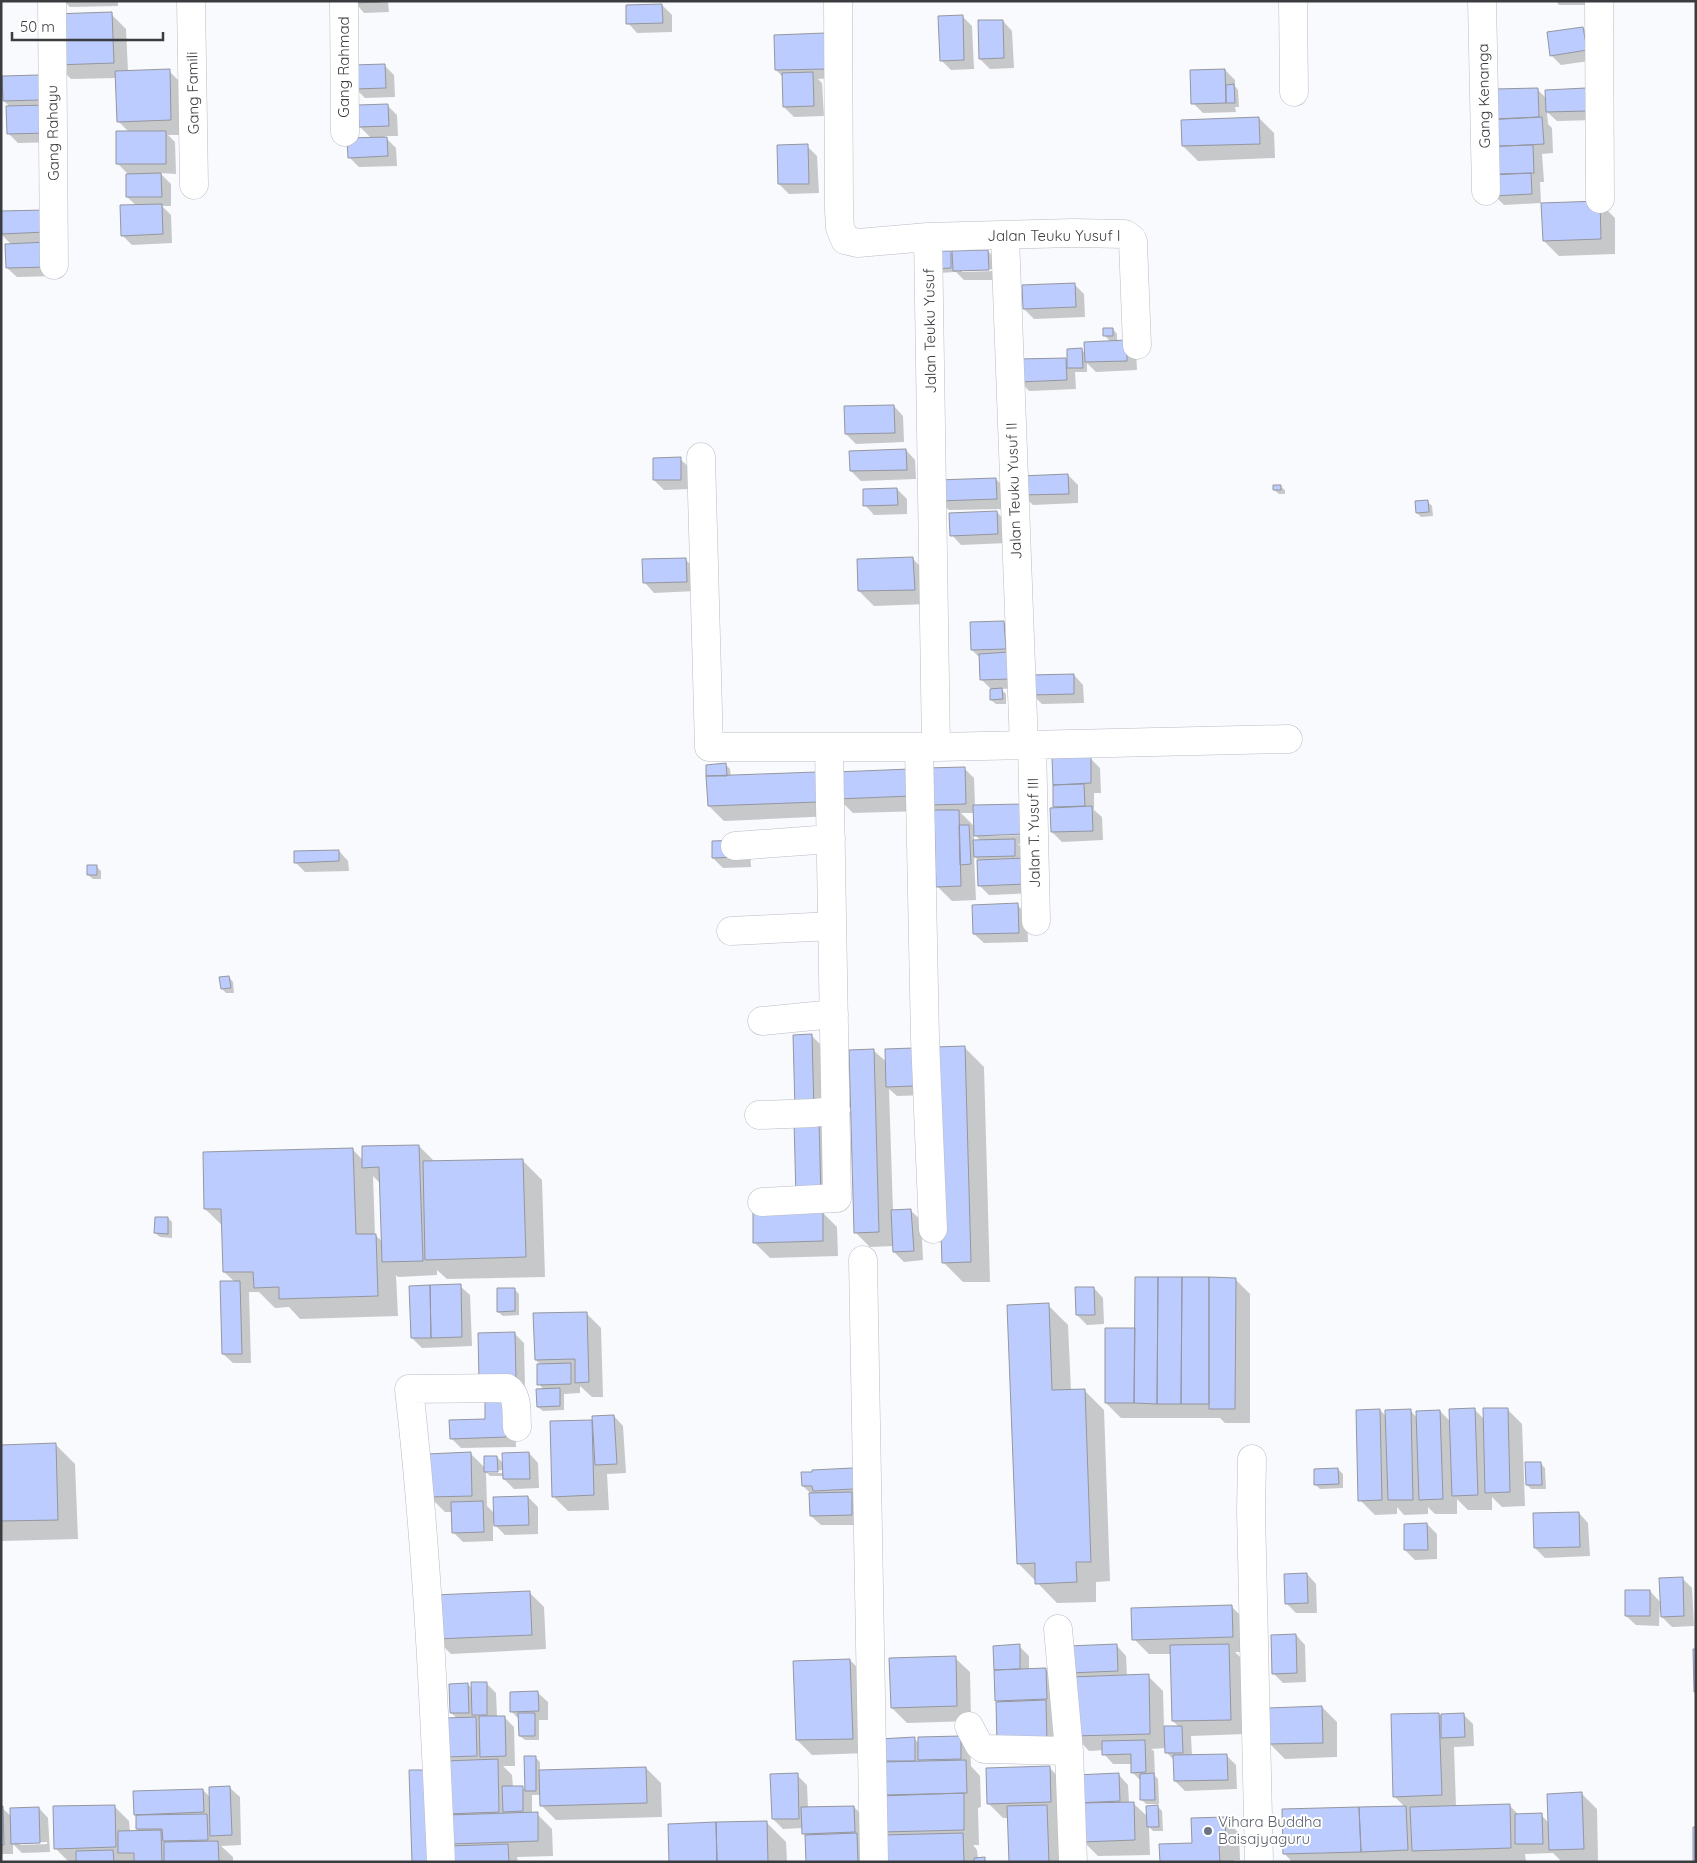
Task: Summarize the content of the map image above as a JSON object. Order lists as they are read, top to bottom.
{
  "streets": {
    "street": [
      "Gang Rahmad",
      "Gang Famili",
      "Gang Kenanga",
      "Gang Rahayu",
      "Jalan Teuku Yusuf I",
      "Jalan Teuku Yusuf",
      "Jalan Teuku Yusuf II",
      "Jalan T. Yusuf III"
    ]
  },
  "crossings": [
    ["Jalan Teuku Yusuf I", "Jalan Teuku Yusuf"],
    ["Jalan Teuku Yusuf I", "Jalan Teuku Yusuf II"],
    ["Jalan Teuku Yusuf II", "Jalan T. Yusuf III"]
  ],
  "places": ["Vihara Buddha Baisajyaguru"],
  "scale_bar": "50 m"
}
